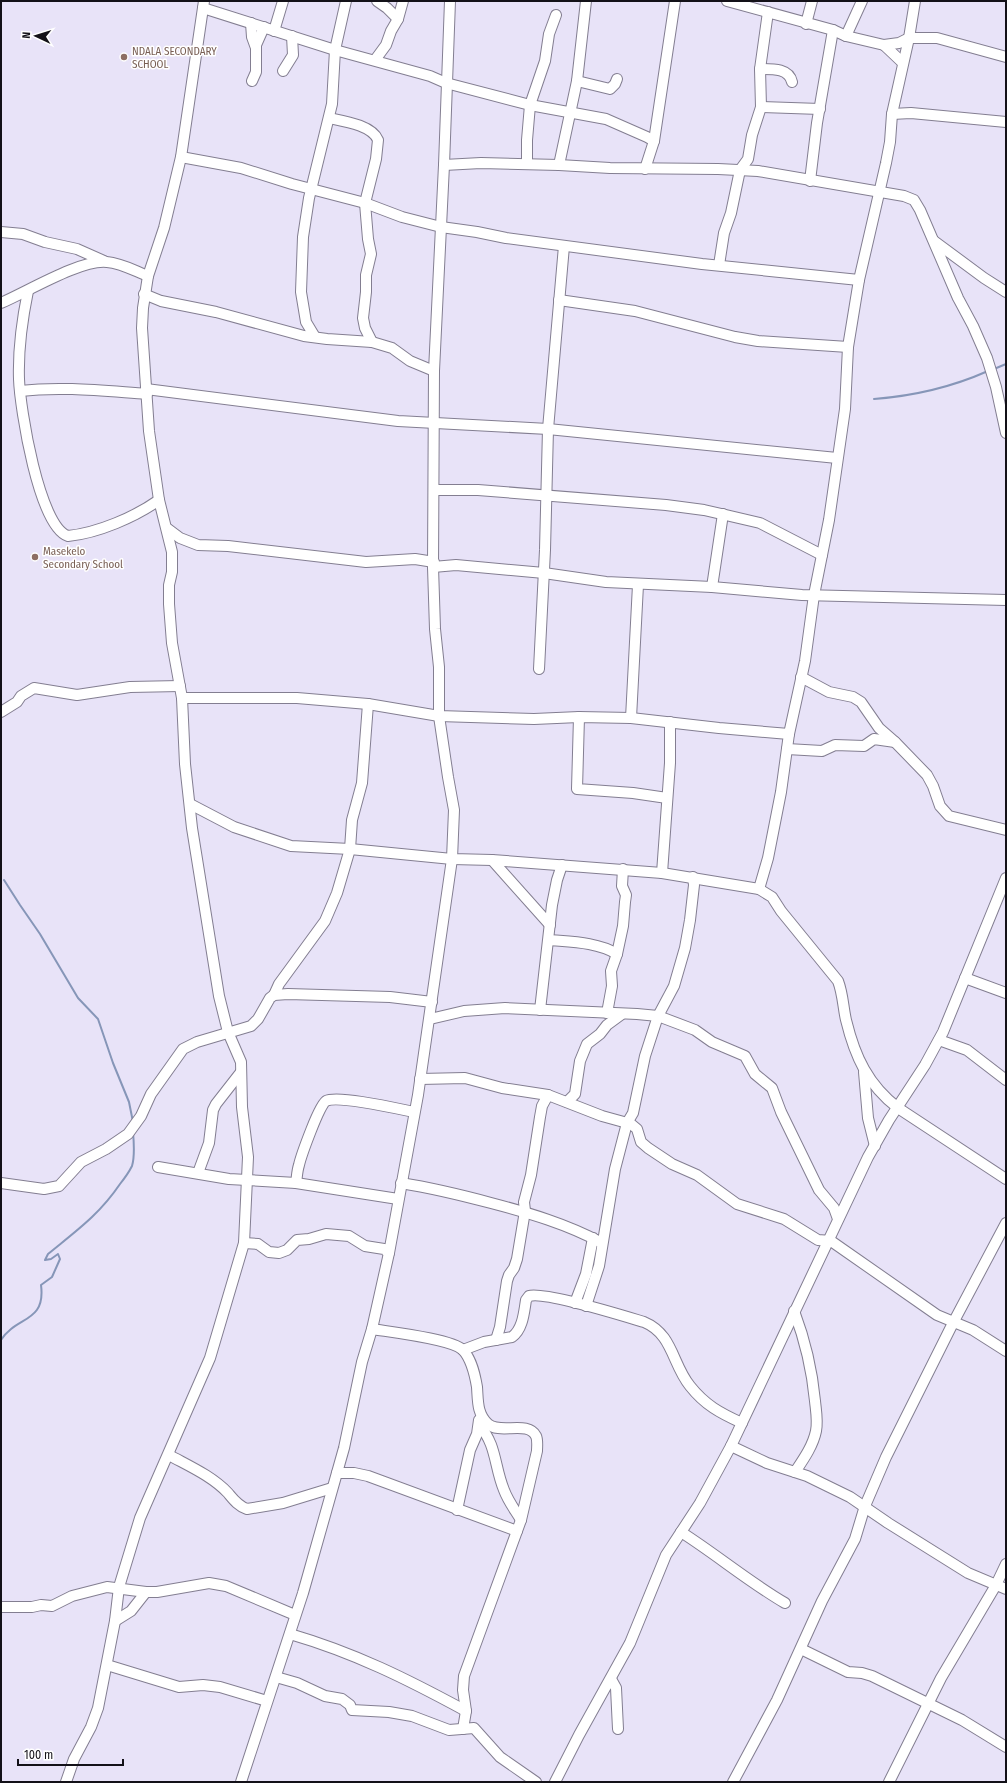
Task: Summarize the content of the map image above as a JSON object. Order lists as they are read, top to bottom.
{
  "places": ["NDALA SECONDARY SCHOOL", "Masekelo Secondary School"],
  "scale_bar": "100 m",
  "north": "left"
}
